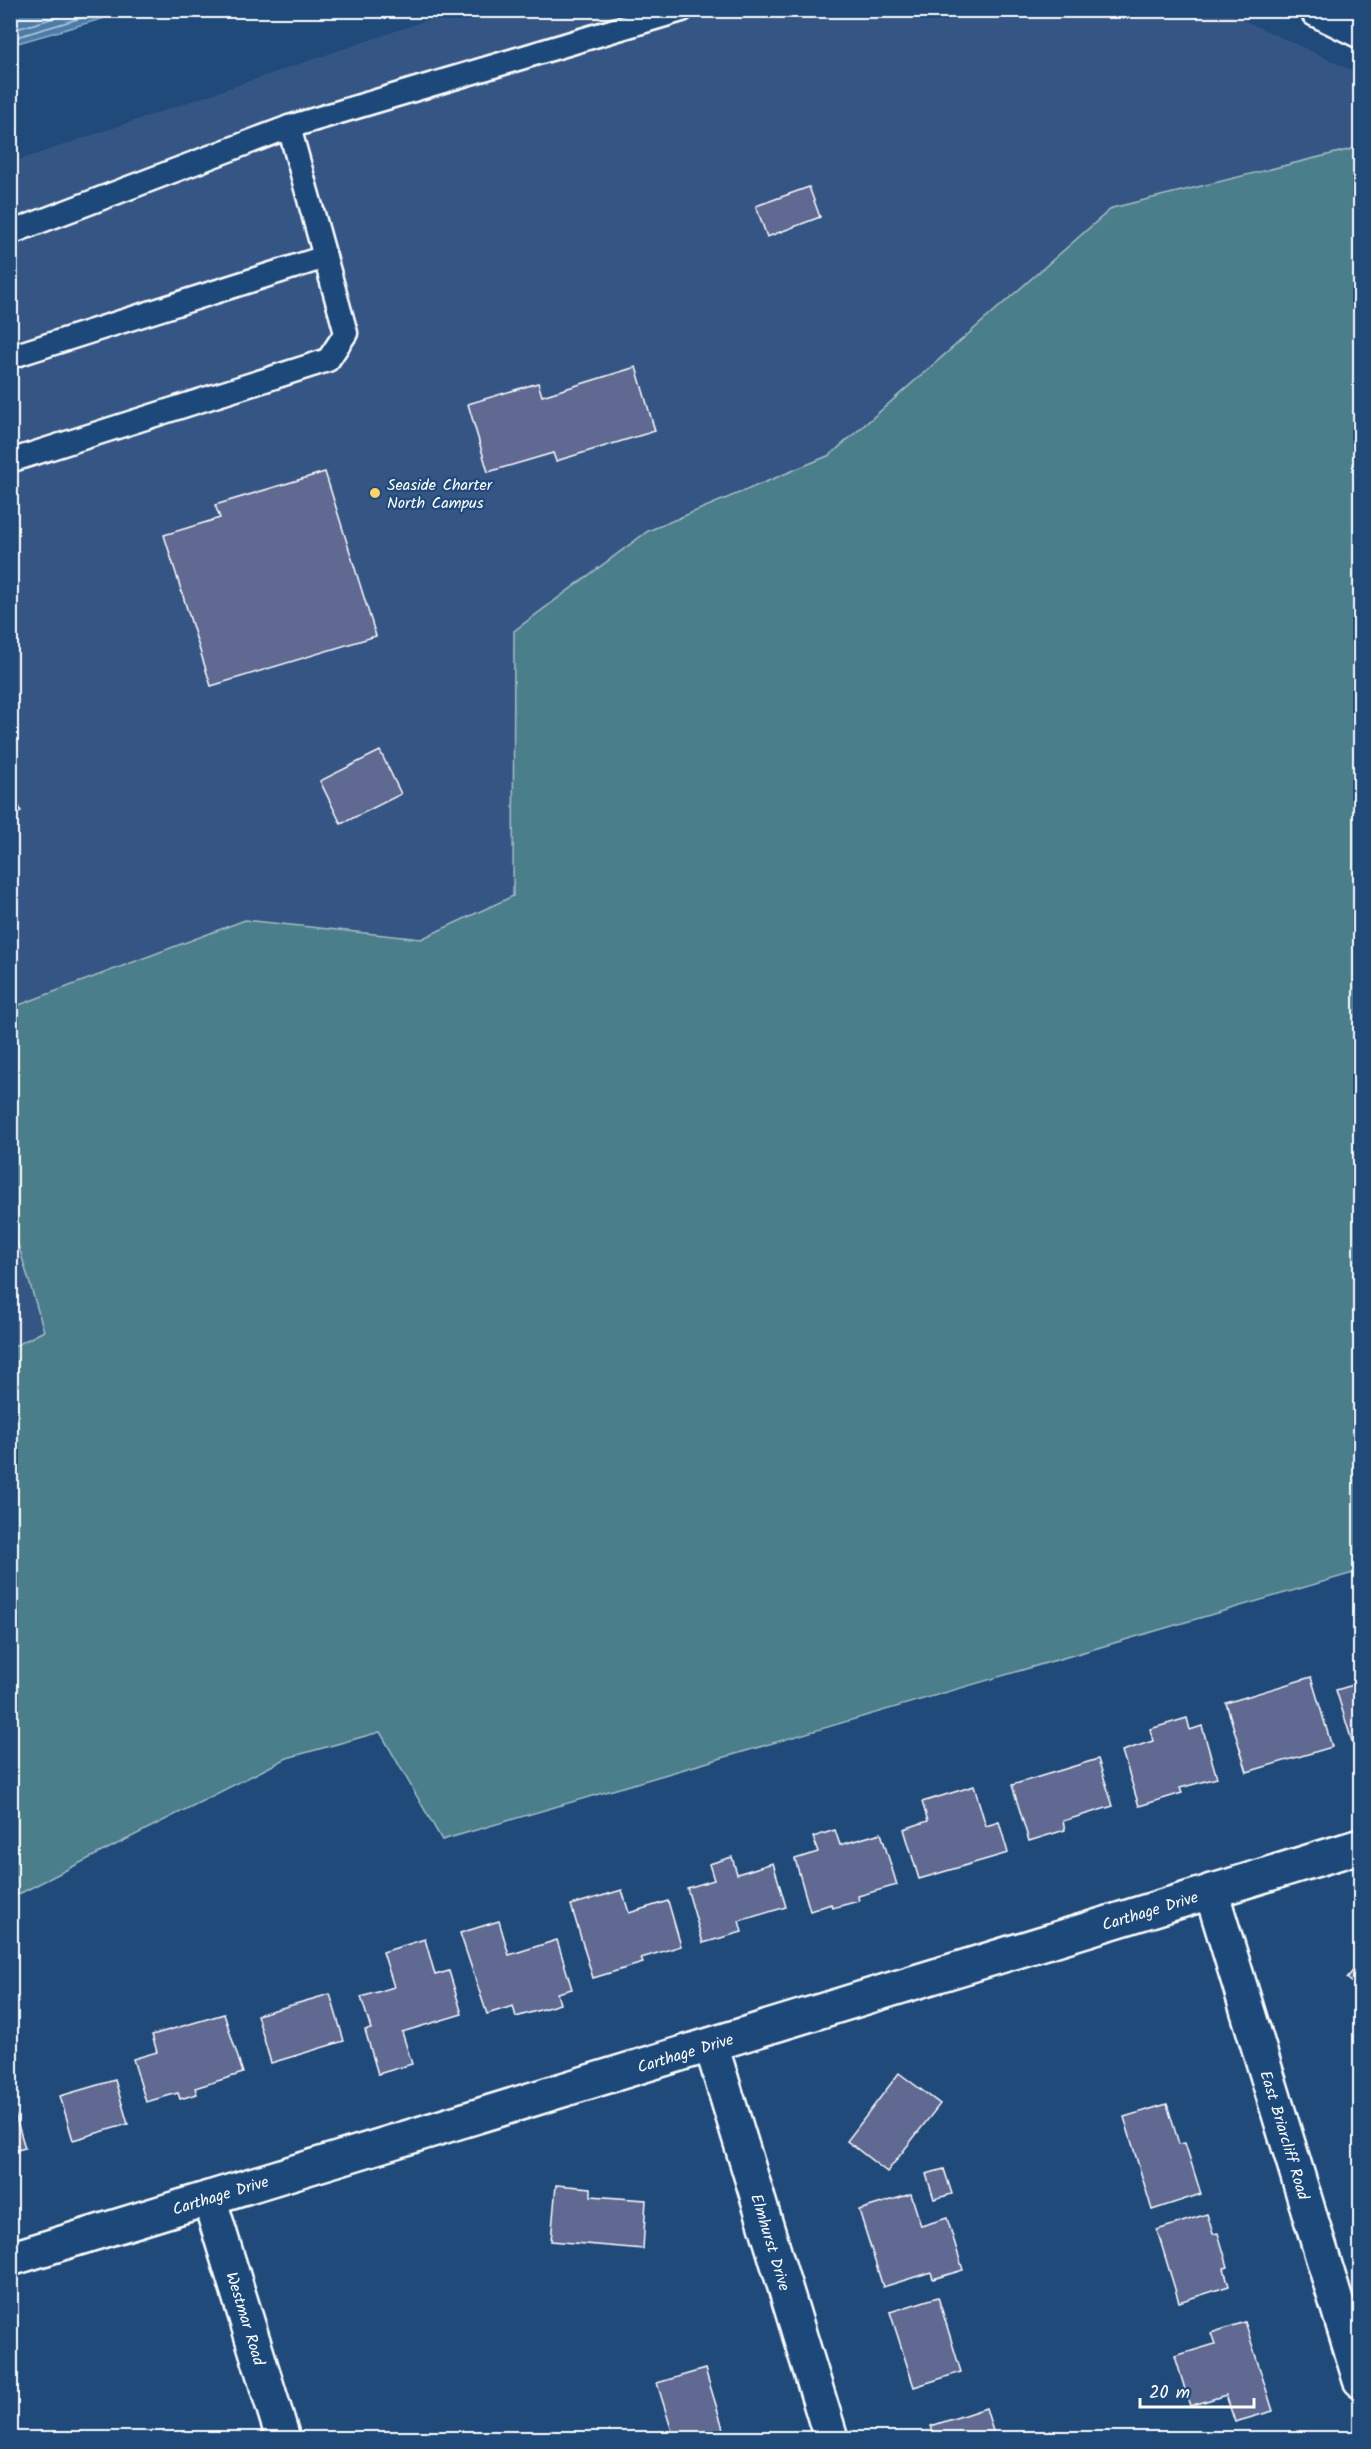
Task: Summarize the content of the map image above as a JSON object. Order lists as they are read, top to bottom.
{
  "streets": {
    "street": [
      "Carthage Drive",
      "East Briarcliff Road",
      "Elmhurst Drive",
      "Westmar Road"
    ]
  },
  "crossings": [
    ["Carthage Drive", "East Briarcliff Road"],
    ["Carthage Drive", "Elmhurst Drive"],
    ["Carthage Drive", "Westmar Road"]
  ],
  "places": ["Seaside Charter North Campus"],
  "scale_bar": "20 m"
}
